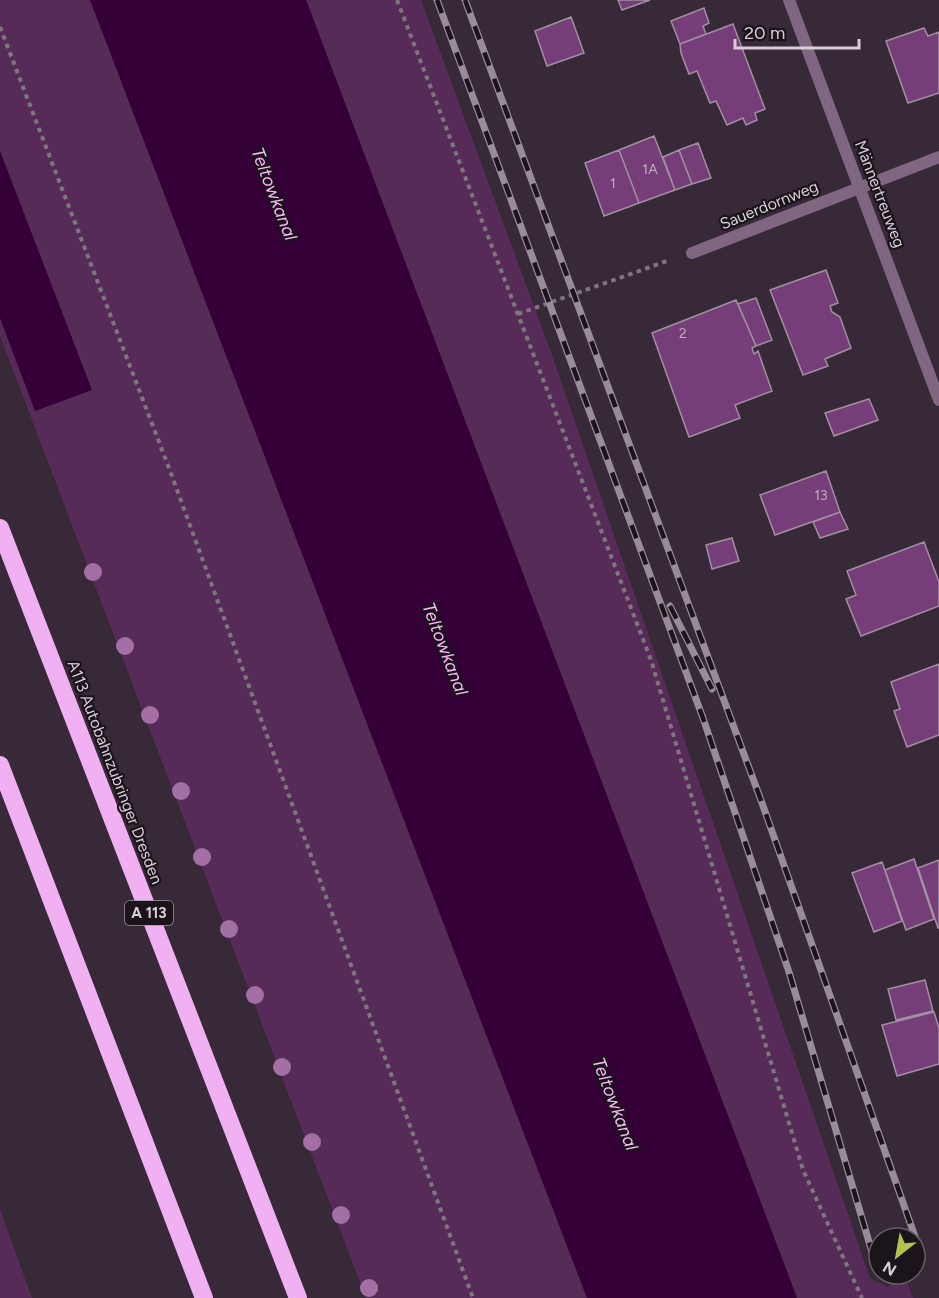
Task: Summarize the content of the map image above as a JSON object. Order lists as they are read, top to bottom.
{
  "streets": {
    "highway": ["A113 Autobahnzubringer Dresden", "A 113"],
    "street": ["Männertreuweg", "Sauerdornweg"]
  },
  "crossings": [
    ["Männertreuweg", "Sauerdornweg"]
  ],
  "water": ["Teltowkanal"],
  "house_numbers": [
    "1A",
    "1",
    "2",
    "13"
  ],
  "scale_bar": "20 m",
  "north": "bottom left"
}
